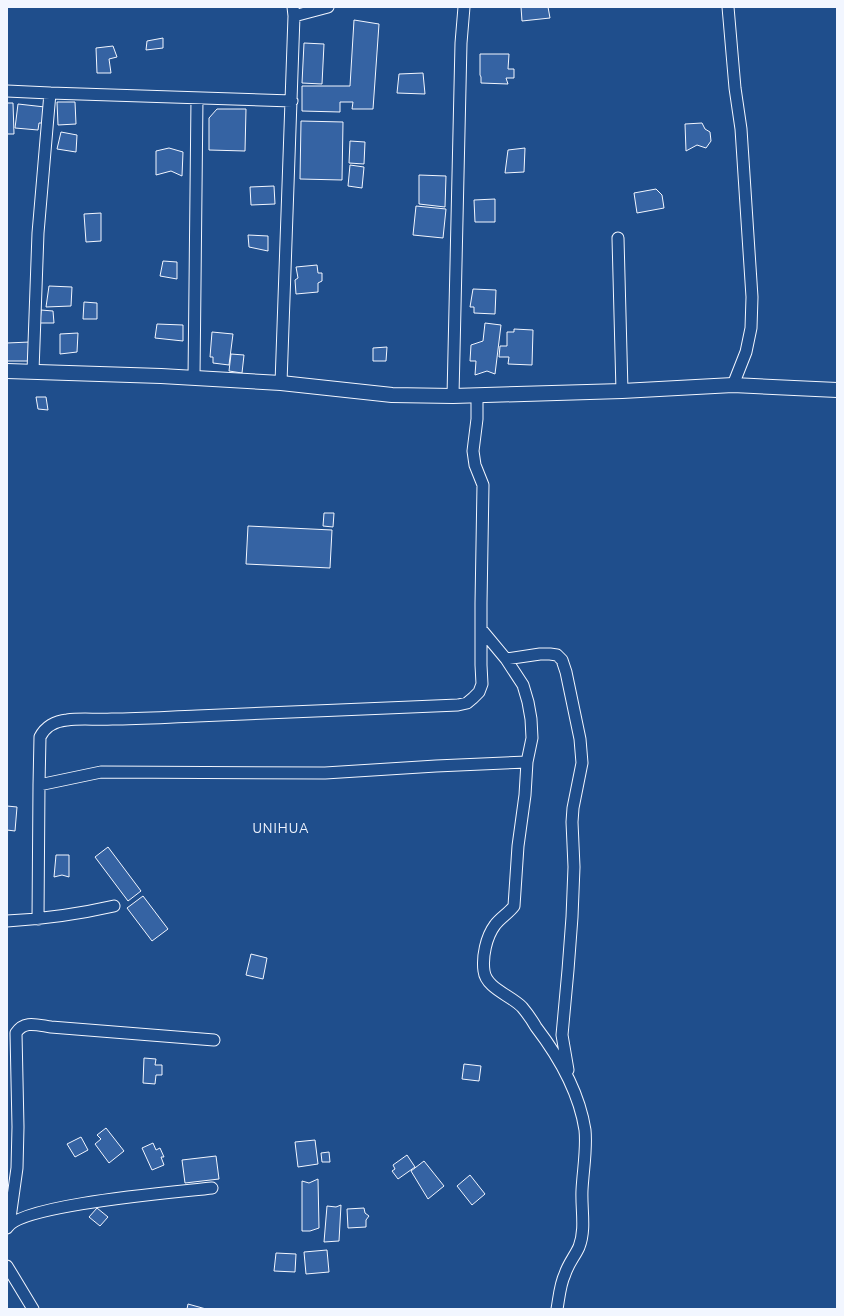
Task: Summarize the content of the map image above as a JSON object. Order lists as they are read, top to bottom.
{
  "districts": ["UNIHUA"]
}
